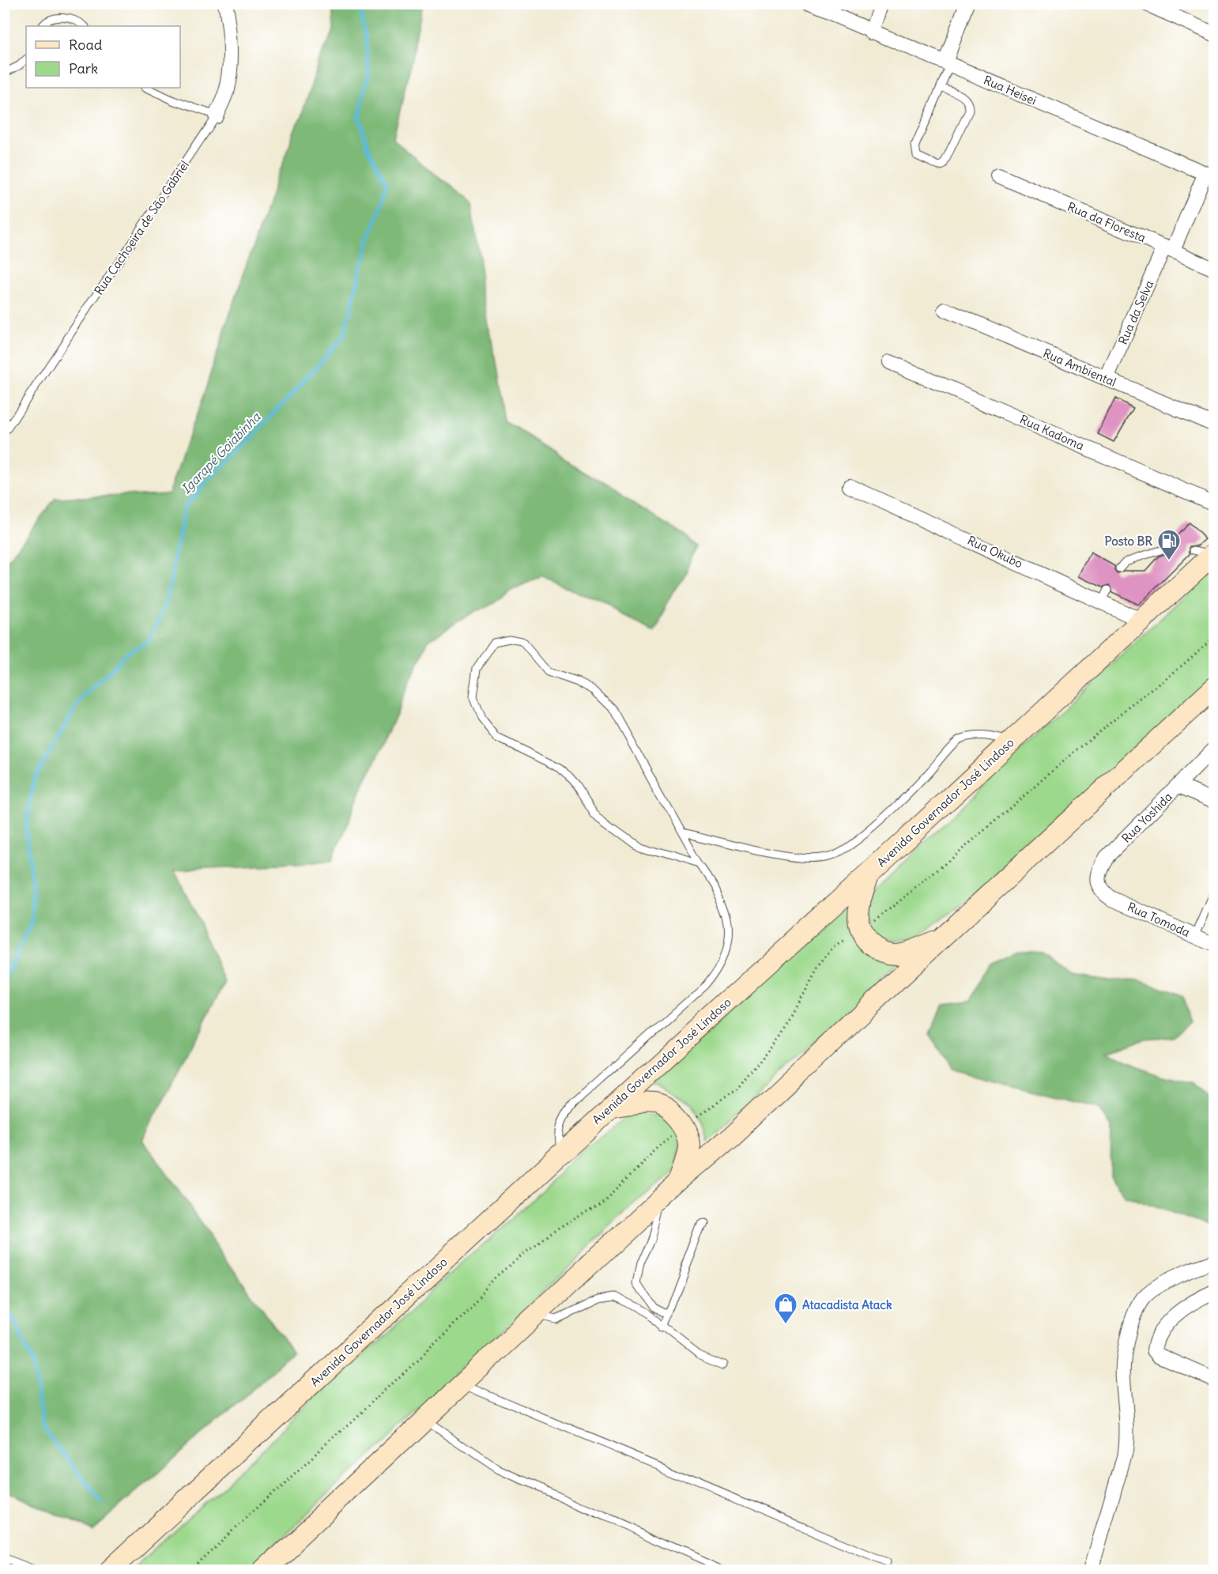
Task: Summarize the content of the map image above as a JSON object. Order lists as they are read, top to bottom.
{
  "streets": {
    "main road": ["Avenida Governador José Lindoso"],
    "street": [
      "Rua Heisei",
      "Rua da Floresta",
      "Rua Cachoeira de São Gabriel",
      "Rua da Selva",
      "Rua Ambiental",
      "Rua Kadoma",
      "Rua Okubo",
      "Rua Yoshida",
      "Rua Tomoda"
    ]
  },
  "crossings": [
    ["Rua Heisei", "Rua da Selva"],
    ["Rua da Floresta", "Rua da Selva"],
    ["Rua da Selva", "Rua Ambiental"],
    ["Rua Okubo", "Avenida Governador José Lindoso"],
    ["Rua Yoshida", "Rua Tomoda"]
  ],
  "water": ["Igarapé Goiabinha"],
  "places": {
    "fuel station": ["Posto BR"],
    "shop": ["Atacadista Atack"]
  },
  "legend": ["Road", "Park"]
}
